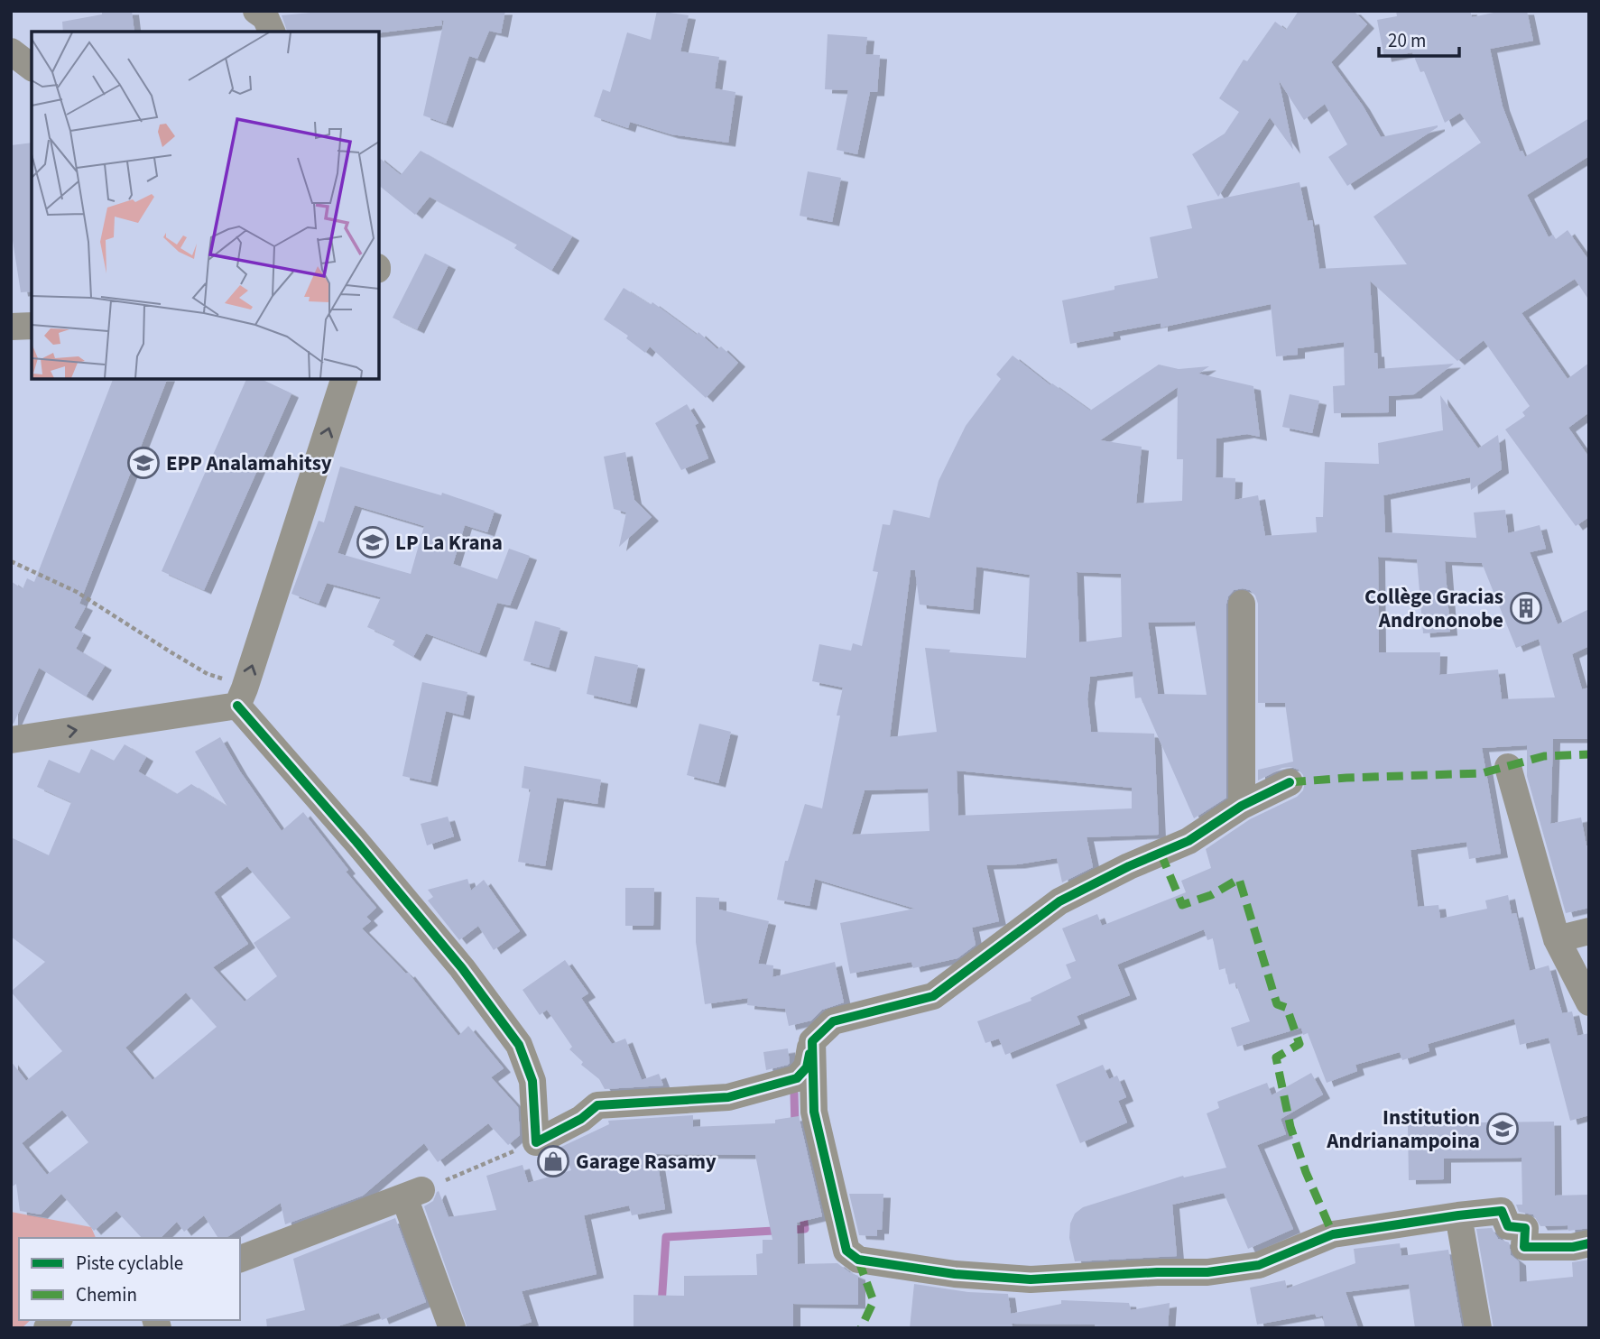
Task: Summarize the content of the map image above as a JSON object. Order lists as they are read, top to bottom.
{
  "places": {
    "school or university": ["EPP Analamahitsy", "LP La Krana", "Institution Andrianampoina"],
    "building": ["Collège Gracias Andrononobe"],
    "shop": ["Garage Rasamy"]
  },
  "legend": ["Piste cyclable", "Chemin"],
  "scale_bar": "20 m"
}
